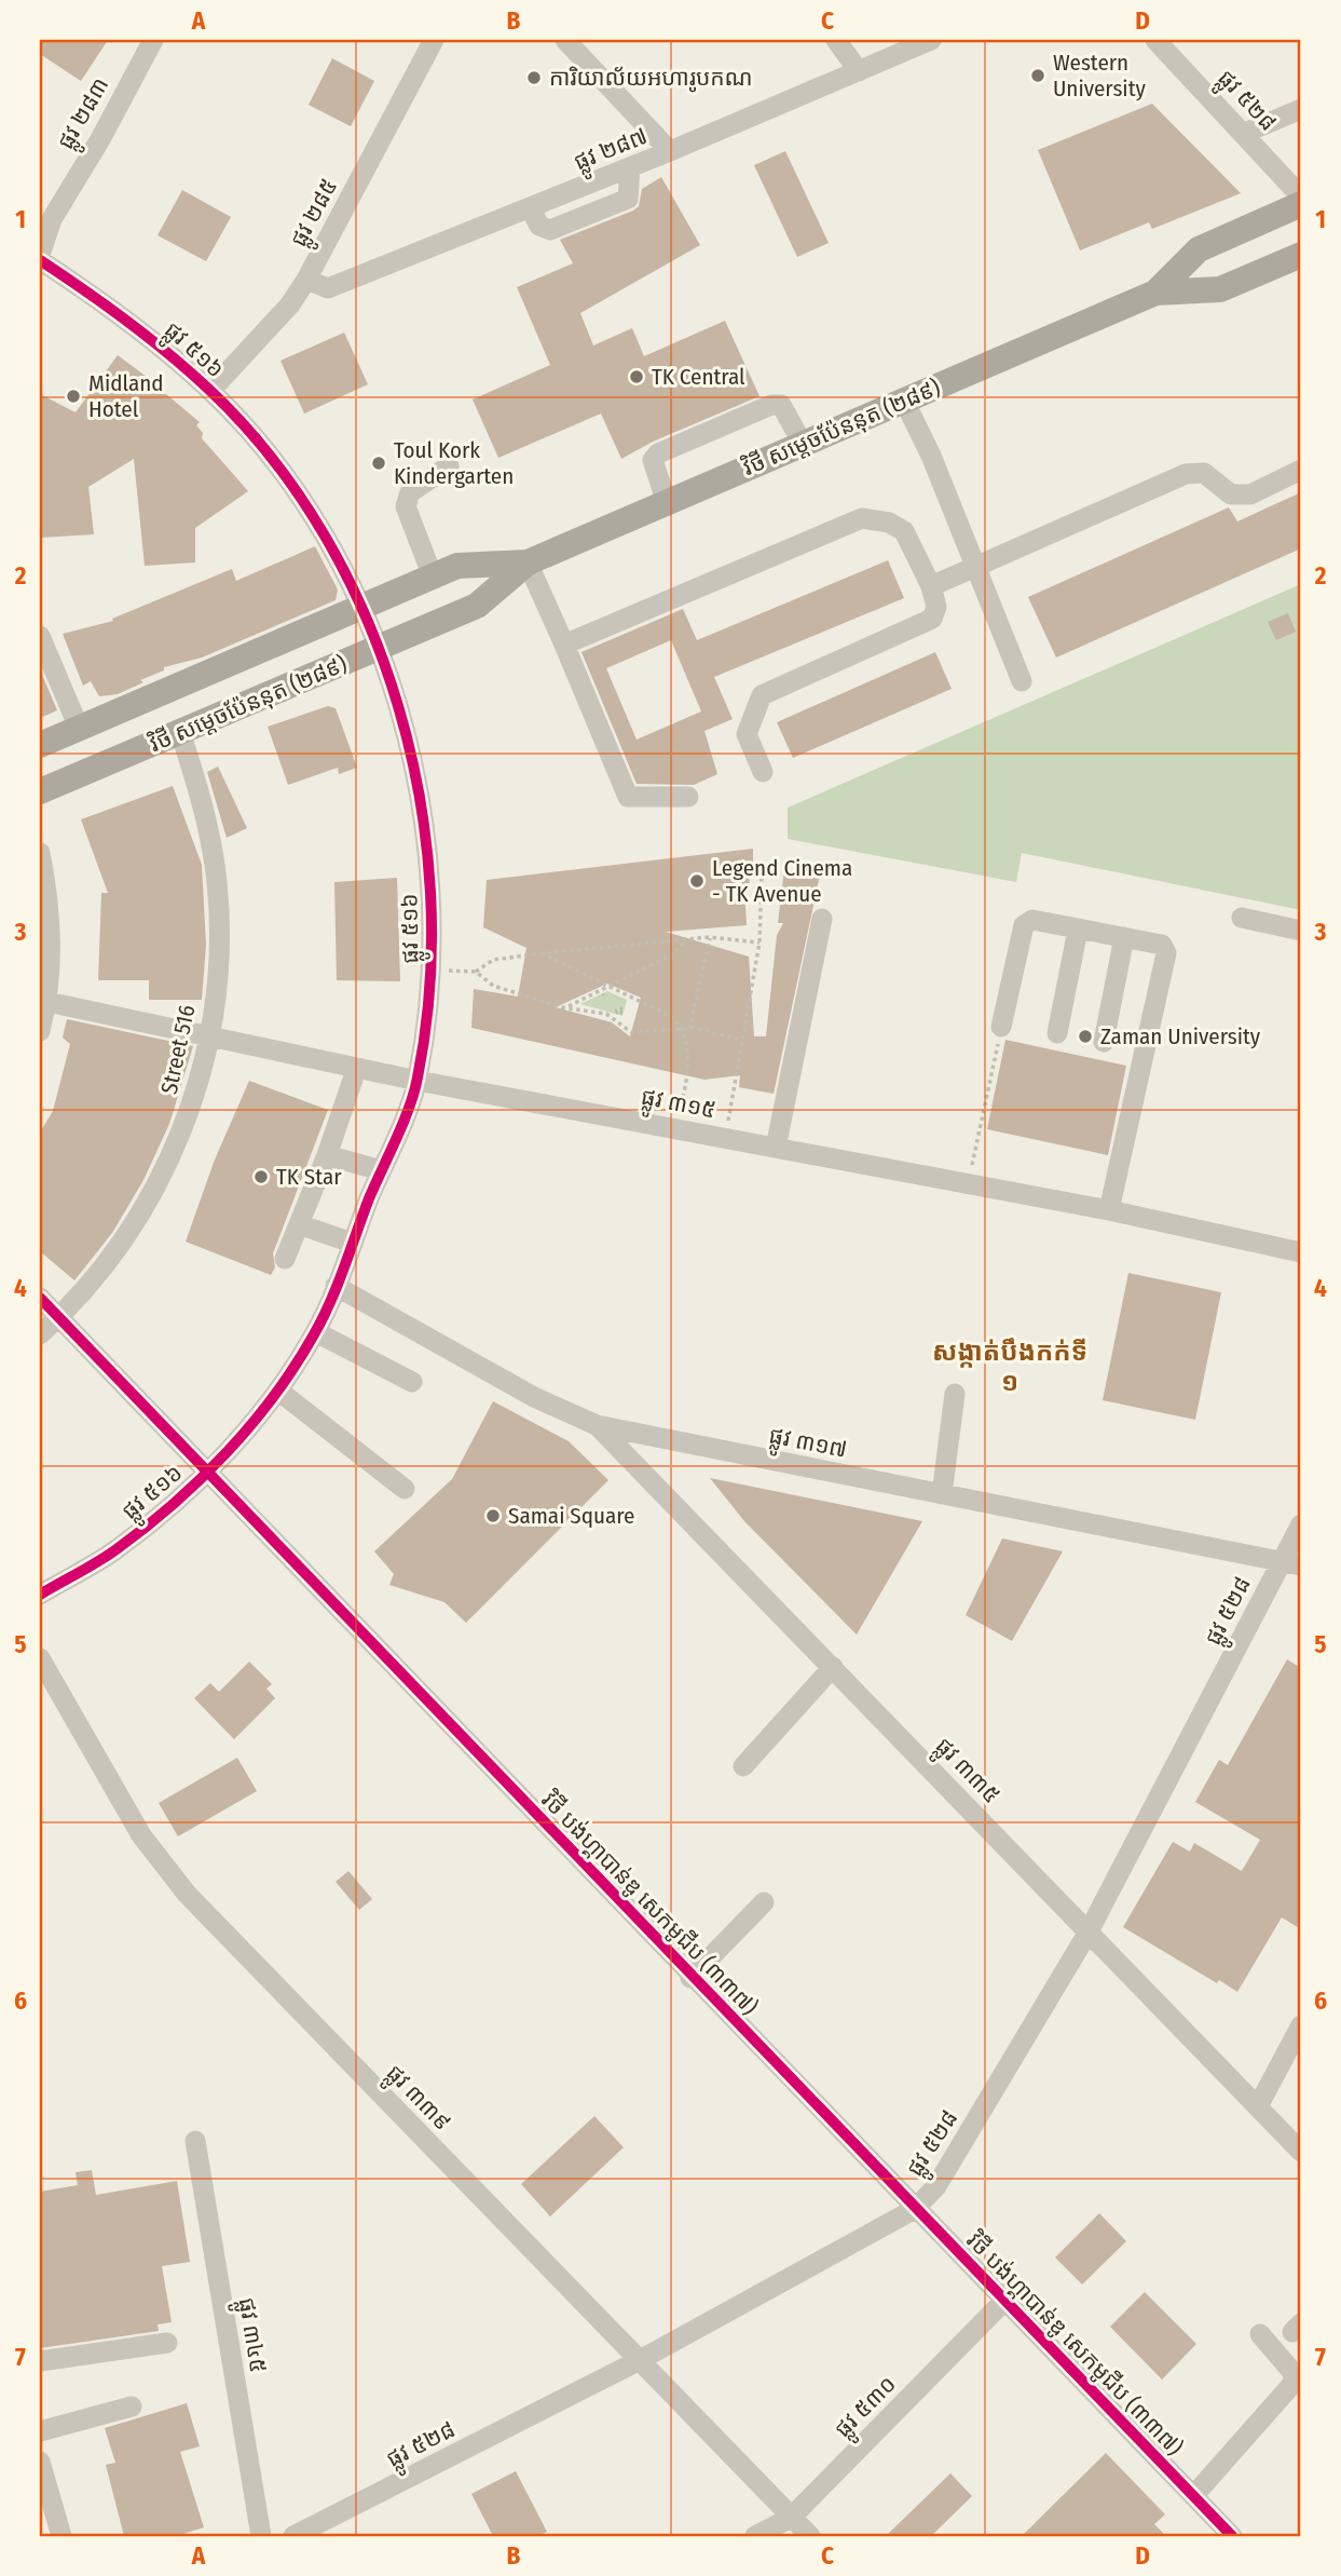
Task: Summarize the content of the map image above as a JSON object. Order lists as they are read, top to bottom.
{
  "streets": {
    "main road": ["វិថី សម្តេចប៉ែននុត (២៨៩)"],
    "street": [
      "ផ្លូវ ៥២៨",
      "ផ្លូវ ២៨៣",
      "ផ្លូវ ២៨៧",
      "ផ្លូវ ២៨៥",
      "ផ្លូវ ៥១៦",
      "Street 516",
      "ផ្លូវ ៣១៥",
      "ផ្លូវ ៣១៧",
      "ផ្លូវ ៣៣៥",
      "វិថី បង់ហ្គាបាន់ឌូ សេកមូជីប (៣៣៧)",
      "ផ្លូវ ៣៣៩",
      "ផ្លូវ ៣៤៥",
      "ផ្លូវ ៥៣០"
    ]
  },
  "crossings": [
    ["ផ្លូវ ៥២៨", "ផ្លូវ ៣១៧"],
    ["ផ្លូវ ៥២៨", "ផ្លូវ ៣៣៥"],
    ["ផ្លូវ ៥២៨", "វិថី បង់ហ្គាបាន់ឌូ សេកមូជីប (៣៣៧)"],
    ["ផ្លូវ ៥២៨", "ផ្លូវ ៣៣៩"],
    ["ផ្លូវ ២៨៣", "ផ្លូវ ៥១៦"],
    ["ផ្លូវ ២៨៧", "ផ្លូវ ២៨៥"],
    ["ផ្លូវ ២៨៥", "ផ្លូវ ៥១៦"],
    ["ផ្លូវ ៥១៦", "វិថី សម្តេចប៉ែននុត (២៨៩)"],
    ["ផ្លូវ ៥១៦", "ផ្លូវ ៣១៥"],
    ["ផ្លូវ ៥១៦", "ផ្លូវ ៣១៧"],
    ["ផ្លូវ ៥១៦", "វិថី បង់ហ្គាបាន់ឌូ សេកមូជីប (៣៣៧)"],
    ["វិថី សម្តេចប៉ែននុត (២៨៩)", "Street 516"],
    ["Street 516", "ផ្លូវ ៣១៥"],
    ["Street 516", "វិថី បង់ហ្គាបាន់ឌូ សេកមូជីប (៣៣៧)"],
    ["ផ្លូវ ៣១៧", "ផ្លូវ ៣៣៥"],
    ["វិថី បង់ហ្គាបាន់ឌូ សេកមូជីប (៣៣៧)", "ផ្លូវ ៥៣០"],
    ["ផ្លូវ ៣៣៩", "ផ្លូវ ៥៣០"]
  ],
  "districts": ["សង្កាត់បឹងកក់ទី ១"],
  "places": [
    "Western University",
    "ការិយាល័យអហារូបកណ",
    "TK Central",
    "Midland Hotel",
    "Toul Kork Kindergarten",
    "Legend Cinema - TK Avenue",
    "Zaman University",
    "TK Star",
    "Samai Square"
  ],
  "grid": {
    "columns": [
      "A",
      "B",
      "C",
      "D"
    ],
    "rows": [
      "1",
      "2",
      "3",
      "4",
      "5",
      "6",
      "7"
    ]
  }
}
